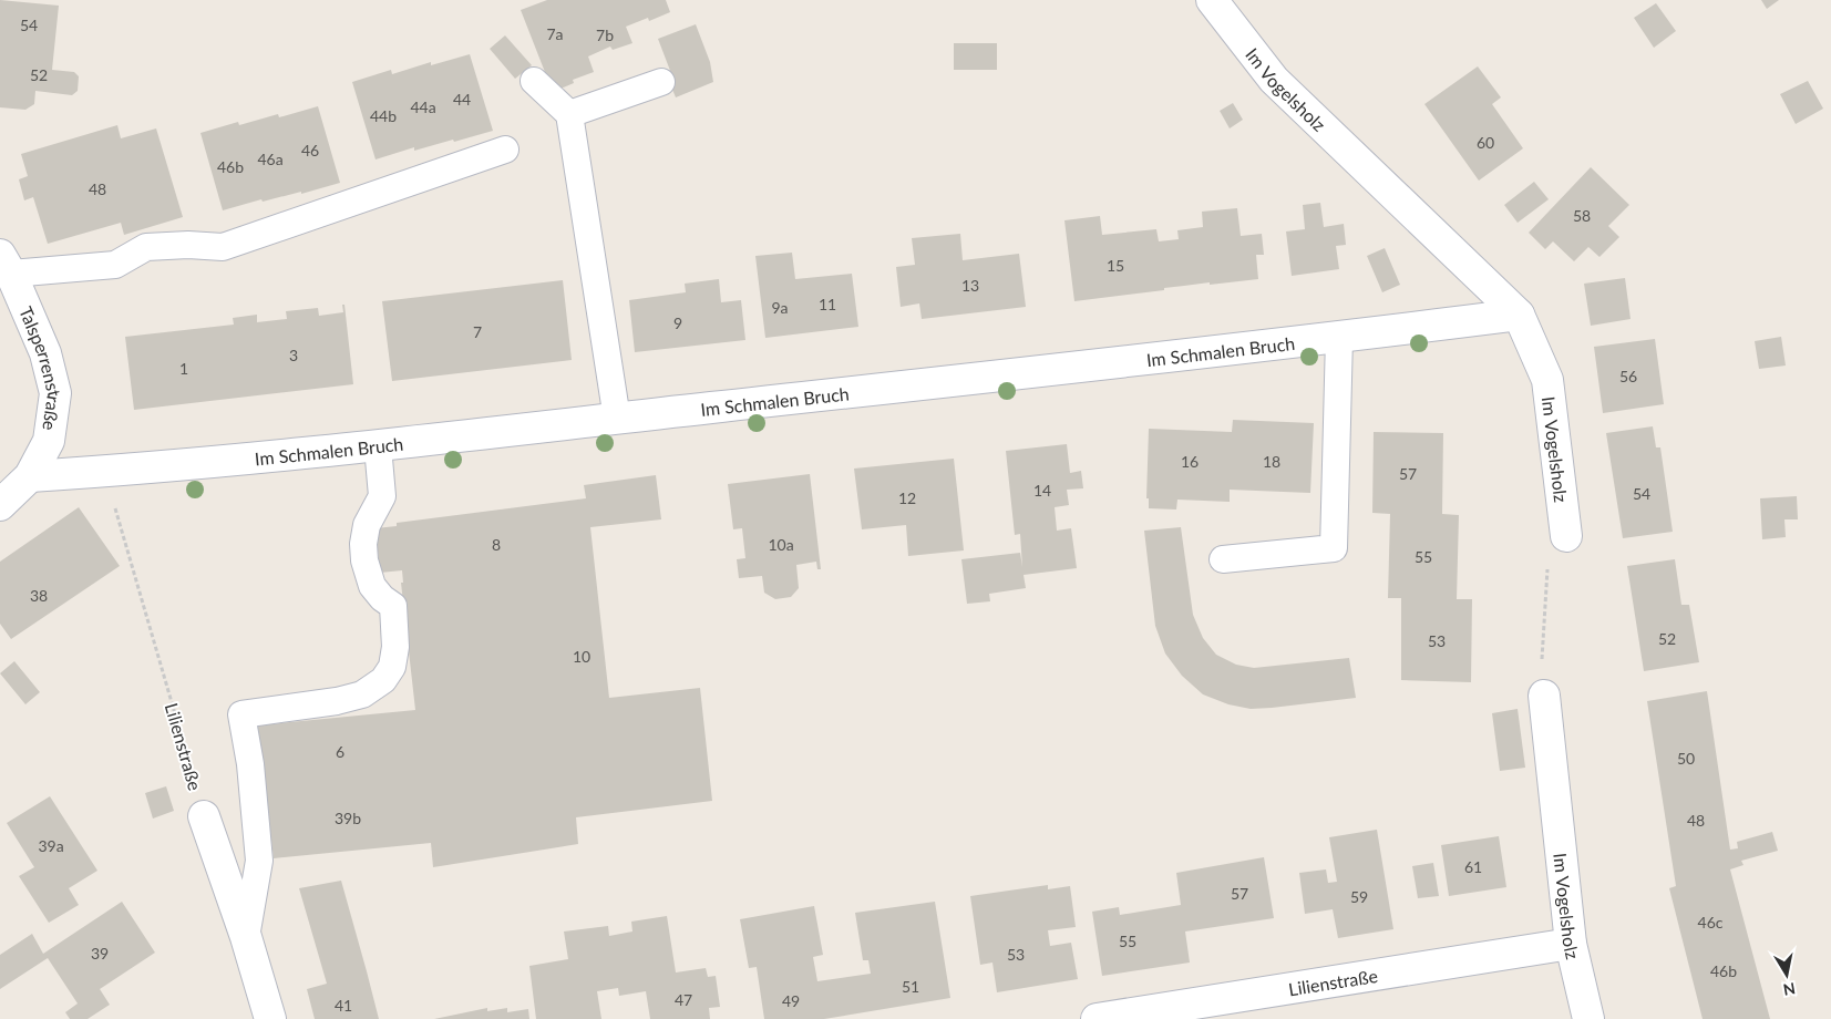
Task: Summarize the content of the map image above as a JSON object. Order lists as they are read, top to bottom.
{
  "streets": {
    "street": [
      "Im Vogelsholz",
      "Im Schmalen Bruch",
      "Talsperrenstraße",
      "Lilienstraße"
    ]
  },
  "crossings": [
    ["Im Vogelsholz", "Im Schmalen Bruch"],
    ["Im Vogelsholz", "Lilienstraße"],
    ["Im Schmalen Bruch", "Talsperrenstraße"],
    ["Im Schmalen Bruch", "Lilienstraße"]
  ],
  "house_numbers": [
    "54",
    "7a",
    "7b",
    "52",
    "44",
    "44a",
    "44b",
    "60",
    "46",
    "46a",
    "46b",
    "48",
    "58",
    "15",
    "13",
    "11",
    "9a",
    "9",
    "7",
    "3",
    "1",
    "56",
    "16",
    "18",
    "57",
    "14",
    "54",
    "12",
    "8",
    "10a",
    "55",
    "38",
    "52",
    "53",
    "10",
    "6",
    "50",
    "39b",
    "48",
    "39a",
    "61",
    "57",
    "59",
    "46c",
    "55",
    "39",
    "53",
    "46b",
    "51",
    "47",
    "49",
    "41"
  ],
  "north": "bottom"
}
